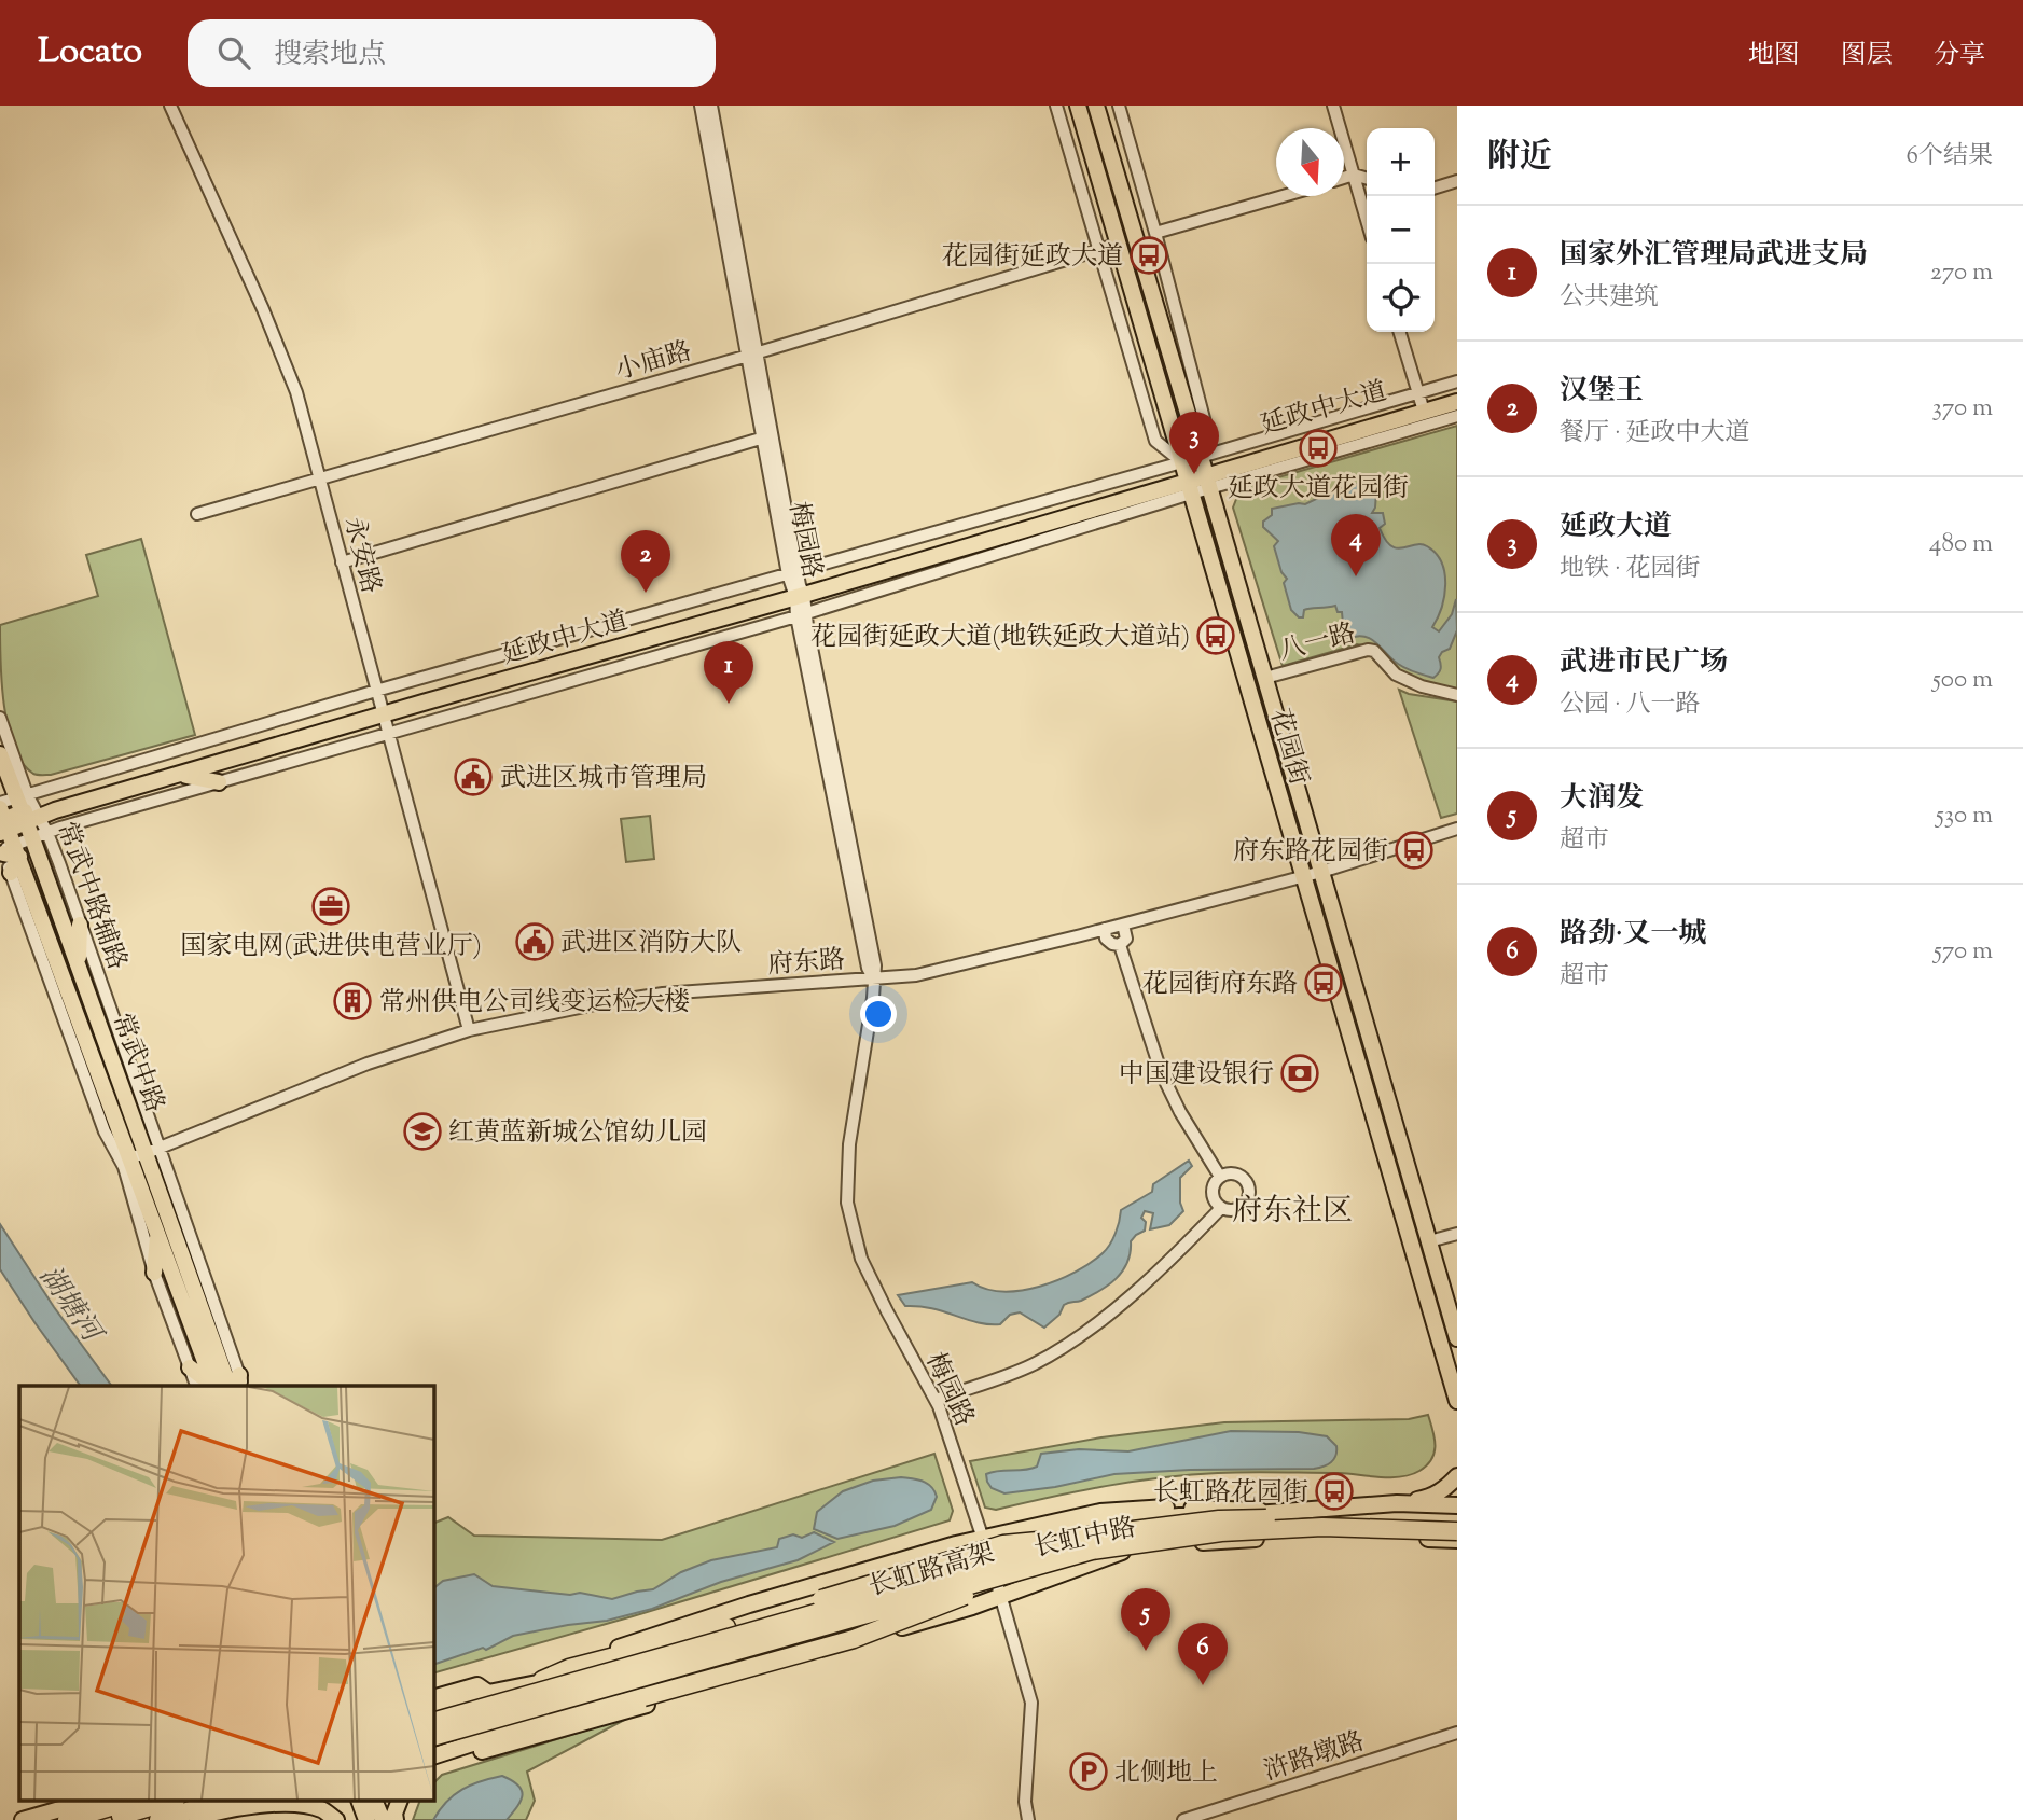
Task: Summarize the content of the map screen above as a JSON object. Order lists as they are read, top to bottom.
{
  "streets": {
    "highway": ["长虹路高架"],
    "main road": [
      "延政中大道",
      "花园街",
      "常武中路",
      "长虹中路"
    ],
    "street": [
      "小庙路",
      "梅园路",
      "永安路",
      "八一路",
      "常武中路辅路",
      "府东路",
      "浒路墩路"
    ]
  },
  "crossings": [
    ["小庙路", "梅园路"],
    ["小庙路", "永安路"],
    ["小庙路", "花园街"],
    ["延政中大道", "梅园路"],
    ["延政中大道", "永安路"],
    ["延政中大道", "花园街"],
    ["延政中大道", "常武中路"],
    ["梅园路", "府东路"],
    ["梅园路", "长虹中路"],
    ["永安路", "府东路"],
    ["八一路", "花园街"],
    ["花园街", "府东路"],
    ["常武中路辅路", "府东路"],
    ["常武中路辅路", "常武中路"],
    ["府东路", "常武中路"],
    ["长虹中路", "长虹路高架"]
  ],
  "districts": ["府东社区"],
  "water": ["湖塘河"],
  "places": {
    "bus stop": [
      "花园街延政大道",
      "延政大道花园街",
      "花园街延政大道(地铁延政大道站)",
      "府东路花园街",
      "花园街府东路",
      "长虹路花园街"
    ],
    "public building": ["武进区城市管理局", "武进区消防大队"],
    "office": ["国家电网(武进供电营业厅)"],
    "building": ["常州供电公司线变运检大楼"],
    "bank": ["中国建设银行"],
    "school or university": ["红黄蓝新城公馆幼儿园"],
    "parking": ["北侧地上"]
  },
  "north": "bottom",
  "page": {
    "header": "Locato",
    "search": "搜索地点",
    "nav": ["地图", "图层", "分享"],
    "heading": ["附近", "6个结果"],
    "map_buttons": ["+", "−"],
    "list": [
      {
        "mark": "1",
        "name": "国家外汇管理局武进支局",
        "note": "公共建筑",
        "value": "270 m"
      },
      {
        "mark": "2",
        "name": "汉堡王",
        "note": "餐厅 · 延政中大道",
        "value": "370 m"
      },
      {
        "mark": "3",
        "name": "延政大道",
        "note": "地铁 · 花园街",
        "value": "480 m"
      },
      {
        "mark": "4",
        "name": "武进市民广场",
        "note": "公园 · 八一路",
        "value": "500 m"
      },
      {
        "mark": "5",
        "name": "大润发",
        "note": "超市",
        "value": "530 m"
      },
      {
        "mark": "6",
        "name": "路劲·又一城",
        "note": "超市",
        "value": "570 m"
      }
    ],
    "pins": [
      "3",
      "4",
      "2",
      "1",
      "5",
      "6"
    ]
  }
}
